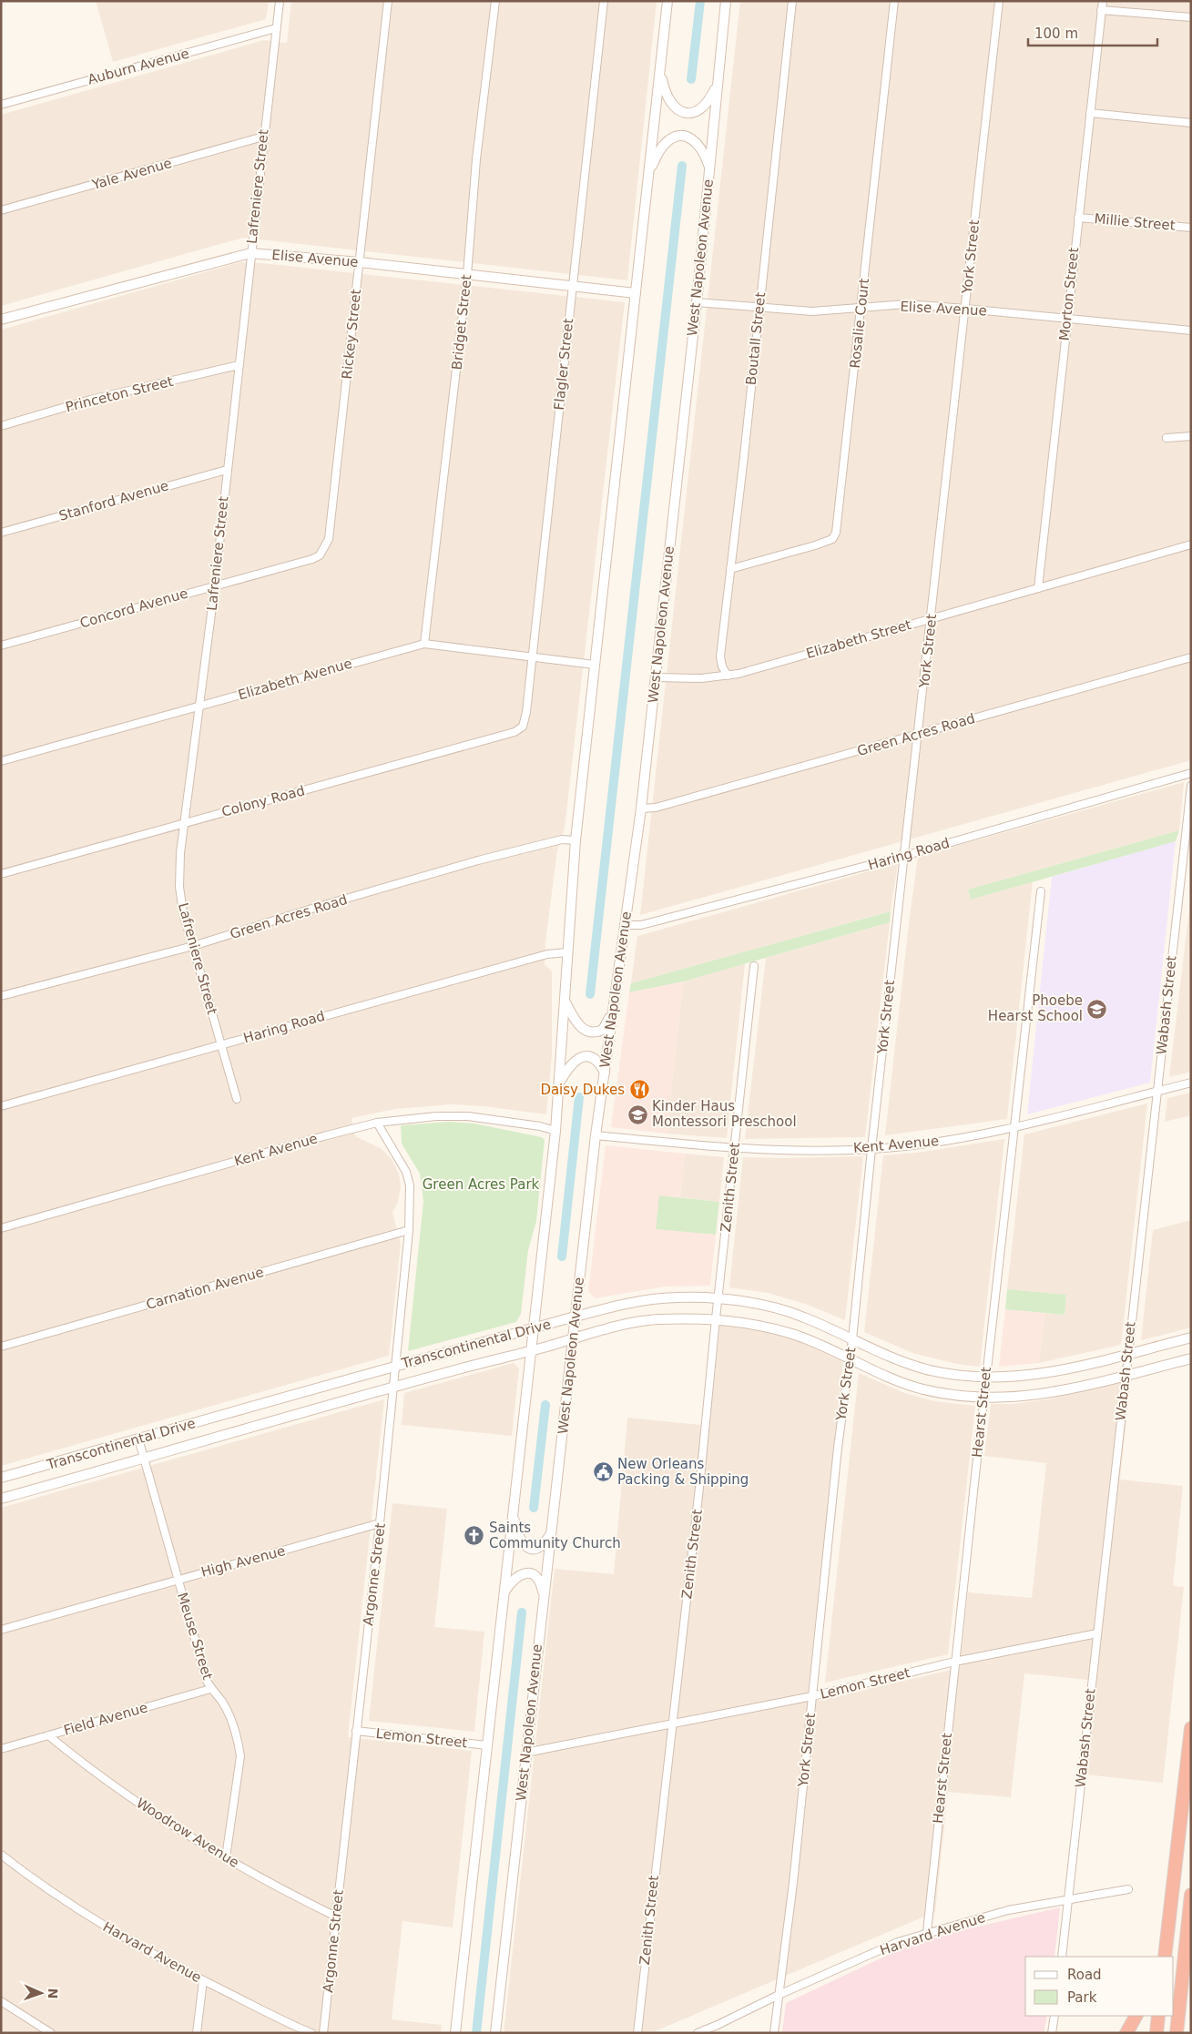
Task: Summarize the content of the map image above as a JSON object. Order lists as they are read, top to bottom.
{
  "streets": {
    "main road": ["West Napoleon Avenue", "Elise Avenue", "Transcontinental Drive"],
    "street": [
      "Auburn Avenue",
      "Yale Avenue",
      "Lafreniere Street",
      "Millie Street",
      "York Street",
      "Morton Street",
      "Bridget Street",
      "Rosalie Court",
      "Rickey Street",
      "Boutall Street",
      "Flagler Street",
      "Princeton Street",
      "Stanford Avenue",
      "Concord Avenue",
      "Elizabeth Street",
      "Elizabeth Avenue",
      "Green Acres Road",
      "Colony Road",
      "Haring Road",
      "Wabash Street",
      "Kent Avenue",
      "Zenith Street",
      "Carnation Avenue",
      "Hearst Street",
      "High Avenue",
      "Argonne Street",
      "Meuse Street",
      "Lemon Street",
      "Field Avenue",
      "Woodrow Avenue",
      "Harvard Avenue"
    ]
  },
  "crossings": [
    ["Auburn Avenue", "Lafreniere Street"],
    ["Yale Avenue", "Lafreniere Street"],
    ["Lafreniere Street", "Elise Avenue"],
    ["Lafreniere Street", "Princeton Street"],
    ["Lafreniere Street", "Stanford Avenue"],
    ["Lafreniere Street", "Concord Avenue"],
    ["Lafreniere Street", "Elizabeth Avenue"],
    ["Lafreniere Street", "Green Acres Road"],
    ["Lafreniere Street", "Colony Road"],
    ["Lafreniere Street", "Haring Road"],
    ["Millie Street", "Morton Street"],
    ["York Street", "Elise Avenue"],
    ["York Street", "Elizabeth Street"],
    ["York Street", "Green Acres Road"],
    ["York Street", "Haring Road"],
    ["York Street", "Kent Avenue"],
    ["York Street", "Transcontinental Drive"],
    ["York Street", "Lemon Street"],
    ["York Street", "Harvard Avenue"],
    ["West Napoleon Avenue", "Elise Avenue"],
    ["West Napoleon Avenue", "Elizabeth Street"],
    ["West Napoleon Avenue", "Green Acres Road"],
    ["West Napoleon Avenue", "Haring Road"],
    ["West Napoleon Avenue", "Kent Avenue"],
    ["West Napoleon Avenue", "Transcontinental Drive"],
    ["West Napoleon Avenue", "Lemon Street"],
    ["Elise Avenue", "Morton Street"],
    ["Elise Avenue", "Bridget Street"],
    ["Elise Avenue", "Rosalie Court"],
    ["Elise Avenue", "Rickey Street"],
    ["Elise Avenue", "Boutall Street"],
    ["Elise Avenue", "Flagler Street"],
    ["Morton Street", "Elizabeth Street"],
    ["Bridget Street", "Elizabeth Avenue"],
    ["Rosalie Court", "Boutall Street"],
    ["Rickey Street", "Concord Avenue"],
    ["Boutall Street", "Elizabeth Street"],
    ["Flagler Street", "Elizabeth Avenue"],
    ["Flagler Street", "Colony Road"],
    ["Wabash Street", "Kent Avenue"],
    ["Wabash Street", "Transcontinental Drive"],
    ["Wabash Street", "Lemon Street"],
    ["Wabash Street", "Harvard Avenue"],
    ["Kent Avenue", "Zenith Street"],
    ["Kent Avenue", "Hearst Street"],
    ["Kent Avenue", "Argonne Street"],
    ["Zenith Street", "Transcontinental Drive"],
    ["Zenith Street", "Lemon Street"],
    ["Carnation Avenue", "Argonne Street"],
    ["Transcontinental Drive", "Hearst Street"],
    ["Transcontinental Drive", "Argonne Street"],
    ["Transcontinental Drive", "Meuse Street"],
    ["Hearst Street", "Lemon Street"],
    ["Hearst Street", "Harvard Avenue"],
    ["High Avenue", "Argonne Street"],
    ["High Avenue", "Meuse Street"],
    ["Argonne Street", "Lemon Street"],
    ["Argonne Street", "Woodrow Avenue"],
    ["Meuse Street", "Field Avenue"],
    ["Meuse Street", "Woodrow Avenue"],
    ["Field Avenue", "Woodrow Avenue"]
  ],
  "parks": ["Green Acres Park"],
  "places": {
    "school or university": ["Phoebe Hearst School", "Kinder Haus Montessori Preschool"],
    "restaurant": ["Daisy Dukes"],
    "public building": ["New Orleans Packing & Shipping"],
    "church": ["Saints Community Church"]
  },
  "legend": ["Road", "Park"],
  "scale_bar": "100 m",
  "north": "right"
}
